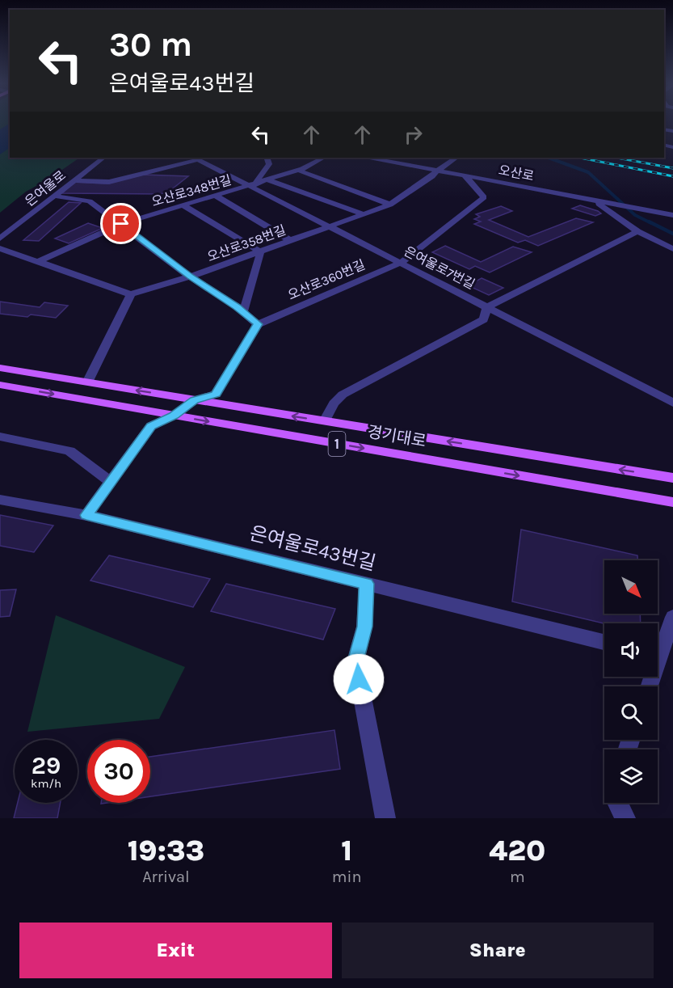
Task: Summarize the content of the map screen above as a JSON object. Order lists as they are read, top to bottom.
{
  "streets": {
    "main road": ["경기대로", "1"],
    "street": [
      "오산로",
      "은여울로",
      "오산로348번길",
      "오산로358번길",
      "은여울로7번길",
      "오산로360번길",
      "은여울로43번길"
    ]
  },
  "crossings": [
    ["오산로", "오산로358번길"],
    ["오산로", "오산로360번길"],
    ["오산로348번길", "은여울로7번길"],
    ["오산로358번길", "은여울로7번길"],
    ["은여울로7번길", "오산로360번길"]
  ],
  "north": "bottom right",
  "page": {
    "turn": ["30 m", "은여울로43번길"],
    "speed": "29 km/h",
    "limit": "30",
    "eta": [
      "19:33",
      "Arrival",
      "1",
      "min",
      "420",
      "m"
    ],
    "buttons": ["Exit", "Share"]
  }
}
